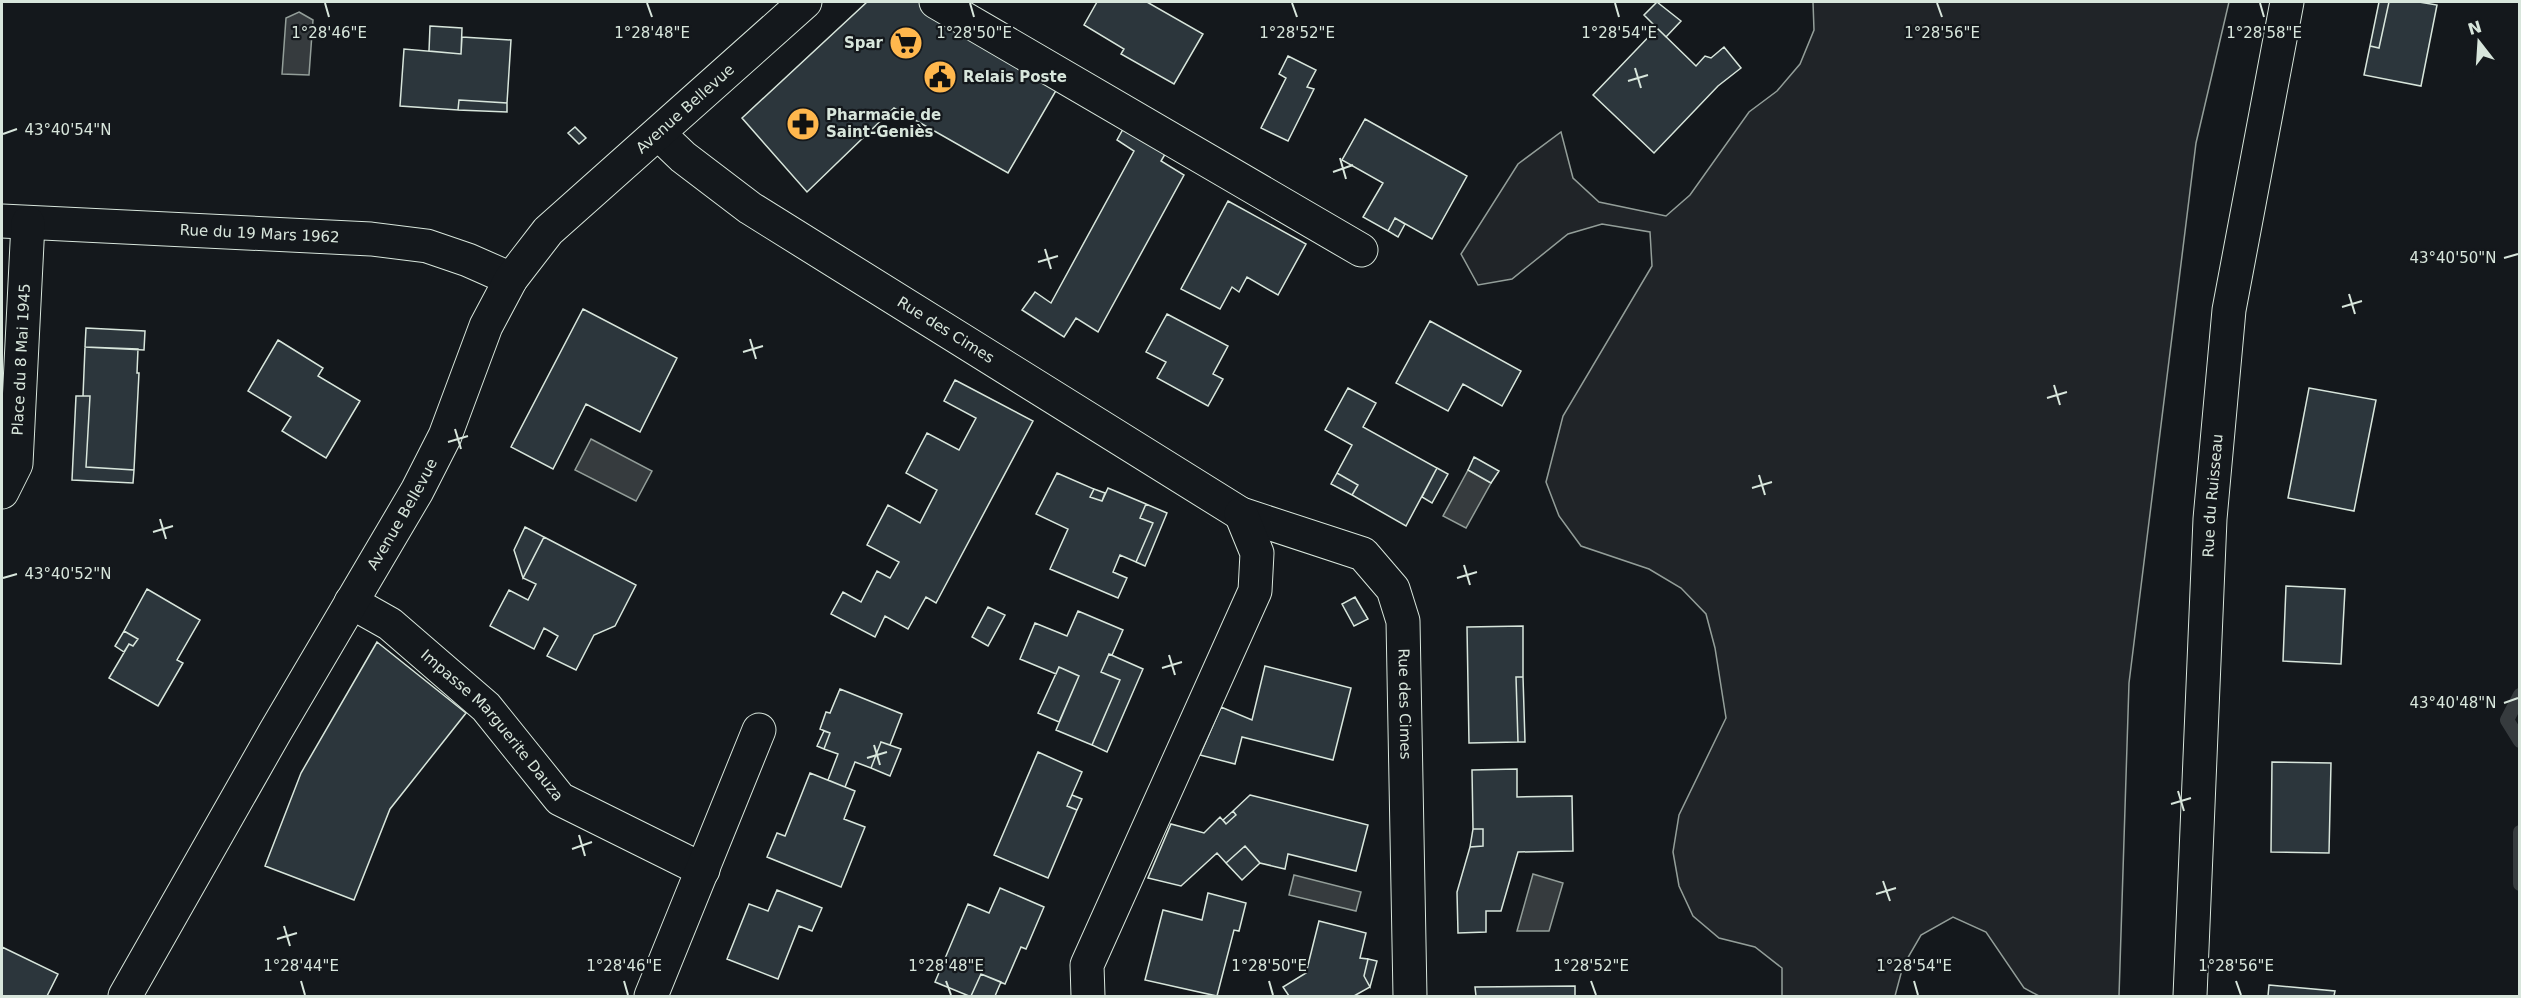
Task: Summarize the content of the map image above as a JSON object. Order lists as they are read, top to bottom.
{
  "streets": {
    "street": [
      "Avenue Bellevue",
      "Rue du 19 Mars 1962",
      "Rue des Cimes",
      "Place du 8 Mai 1945",
      "Rue du Ruisseau",
      "Impasse Marguerite Dauza"
    ]
  },
  "crossings": [
    ["Avenue Bellevue", "Rue du 19 Mars 1962"],
    ["Avenue Bellevue", "Rue des Cimes"],
    ["Avenue Bellevue", "Impasse Marguerite Dauza"],
    ["Rue du 19 Mars 1962", "Place du 8 Mai 1945"]
  ],
  "places": {
    "supermarket": ["Spar"],
    "public building": ["Relais Poste"],
    "pharmacy": ["Pharmacie de Saint-Geniès"]
  },
  "north": "top",
  "coordinates": [
    "1°28'46\"E",
    "1°28'48\"E",
    "1°28'50\"E",
    "1°28'52\"E",
    "1°28'54\"E",
    "1°28'56\"E",
    "1°28'58\"E",
    "43°40'54\"N",
    "43°40'50\"N",
    "43°40'52\"N",
    "43°40'48\"N",
    "1°28'44\"E"
  ]
}
